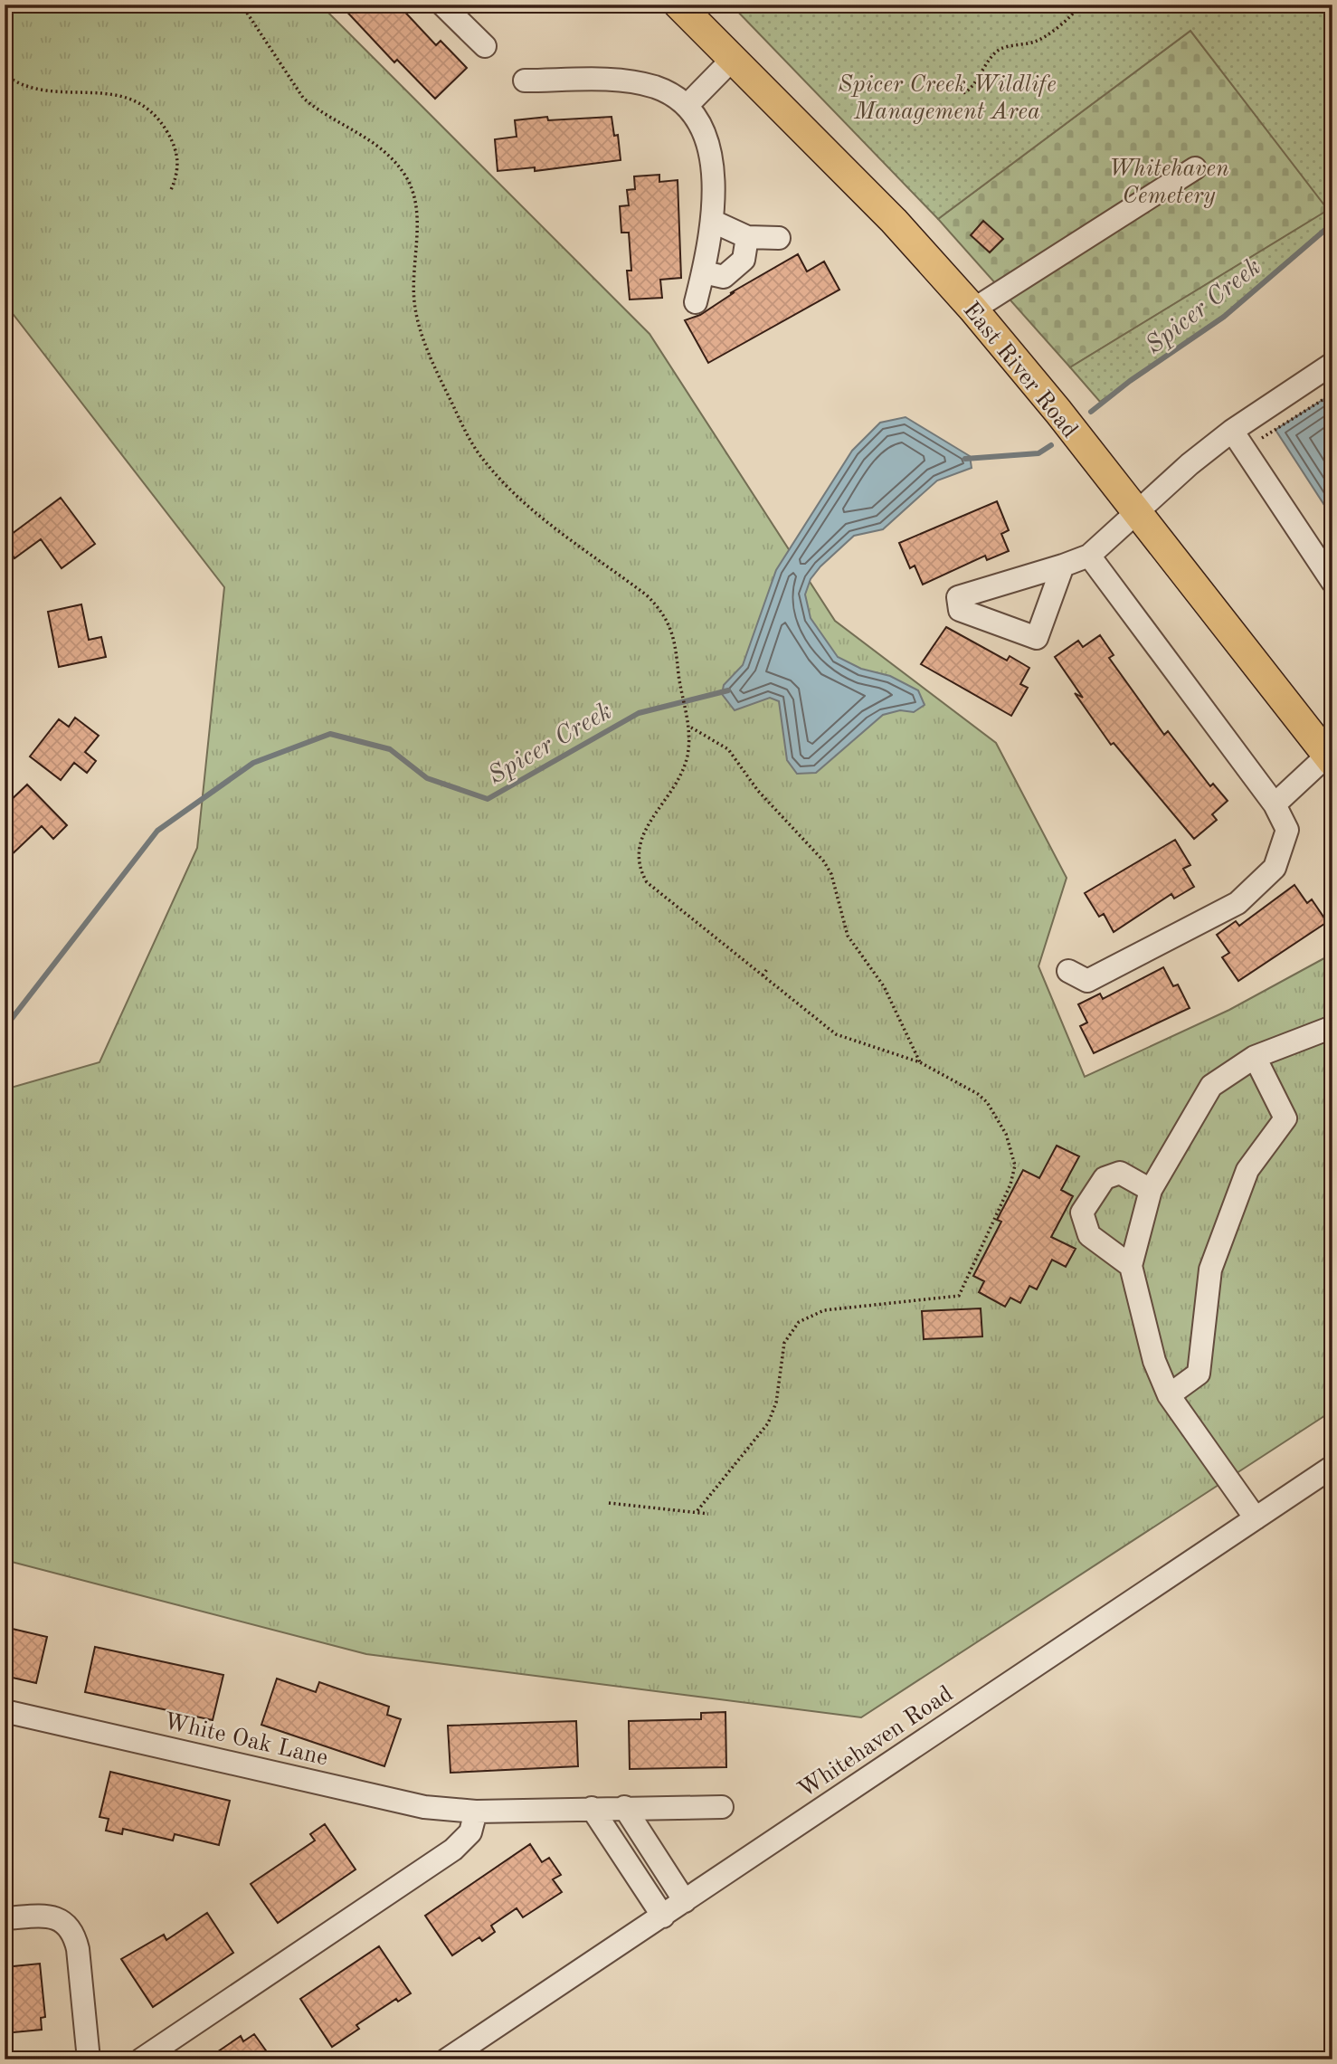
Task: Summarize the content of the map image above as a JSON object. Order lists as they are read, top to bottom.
{
  "streets": {
    "main road": ["East River Road"],
    "street": ["White Oak Lane", "Whitehaven Road"]
  },
  "water": ["Spicer Creek"],
  "parks": ["Spicer Creek Wildlife Management Area", "Whitehaven Cemetery"]
}
